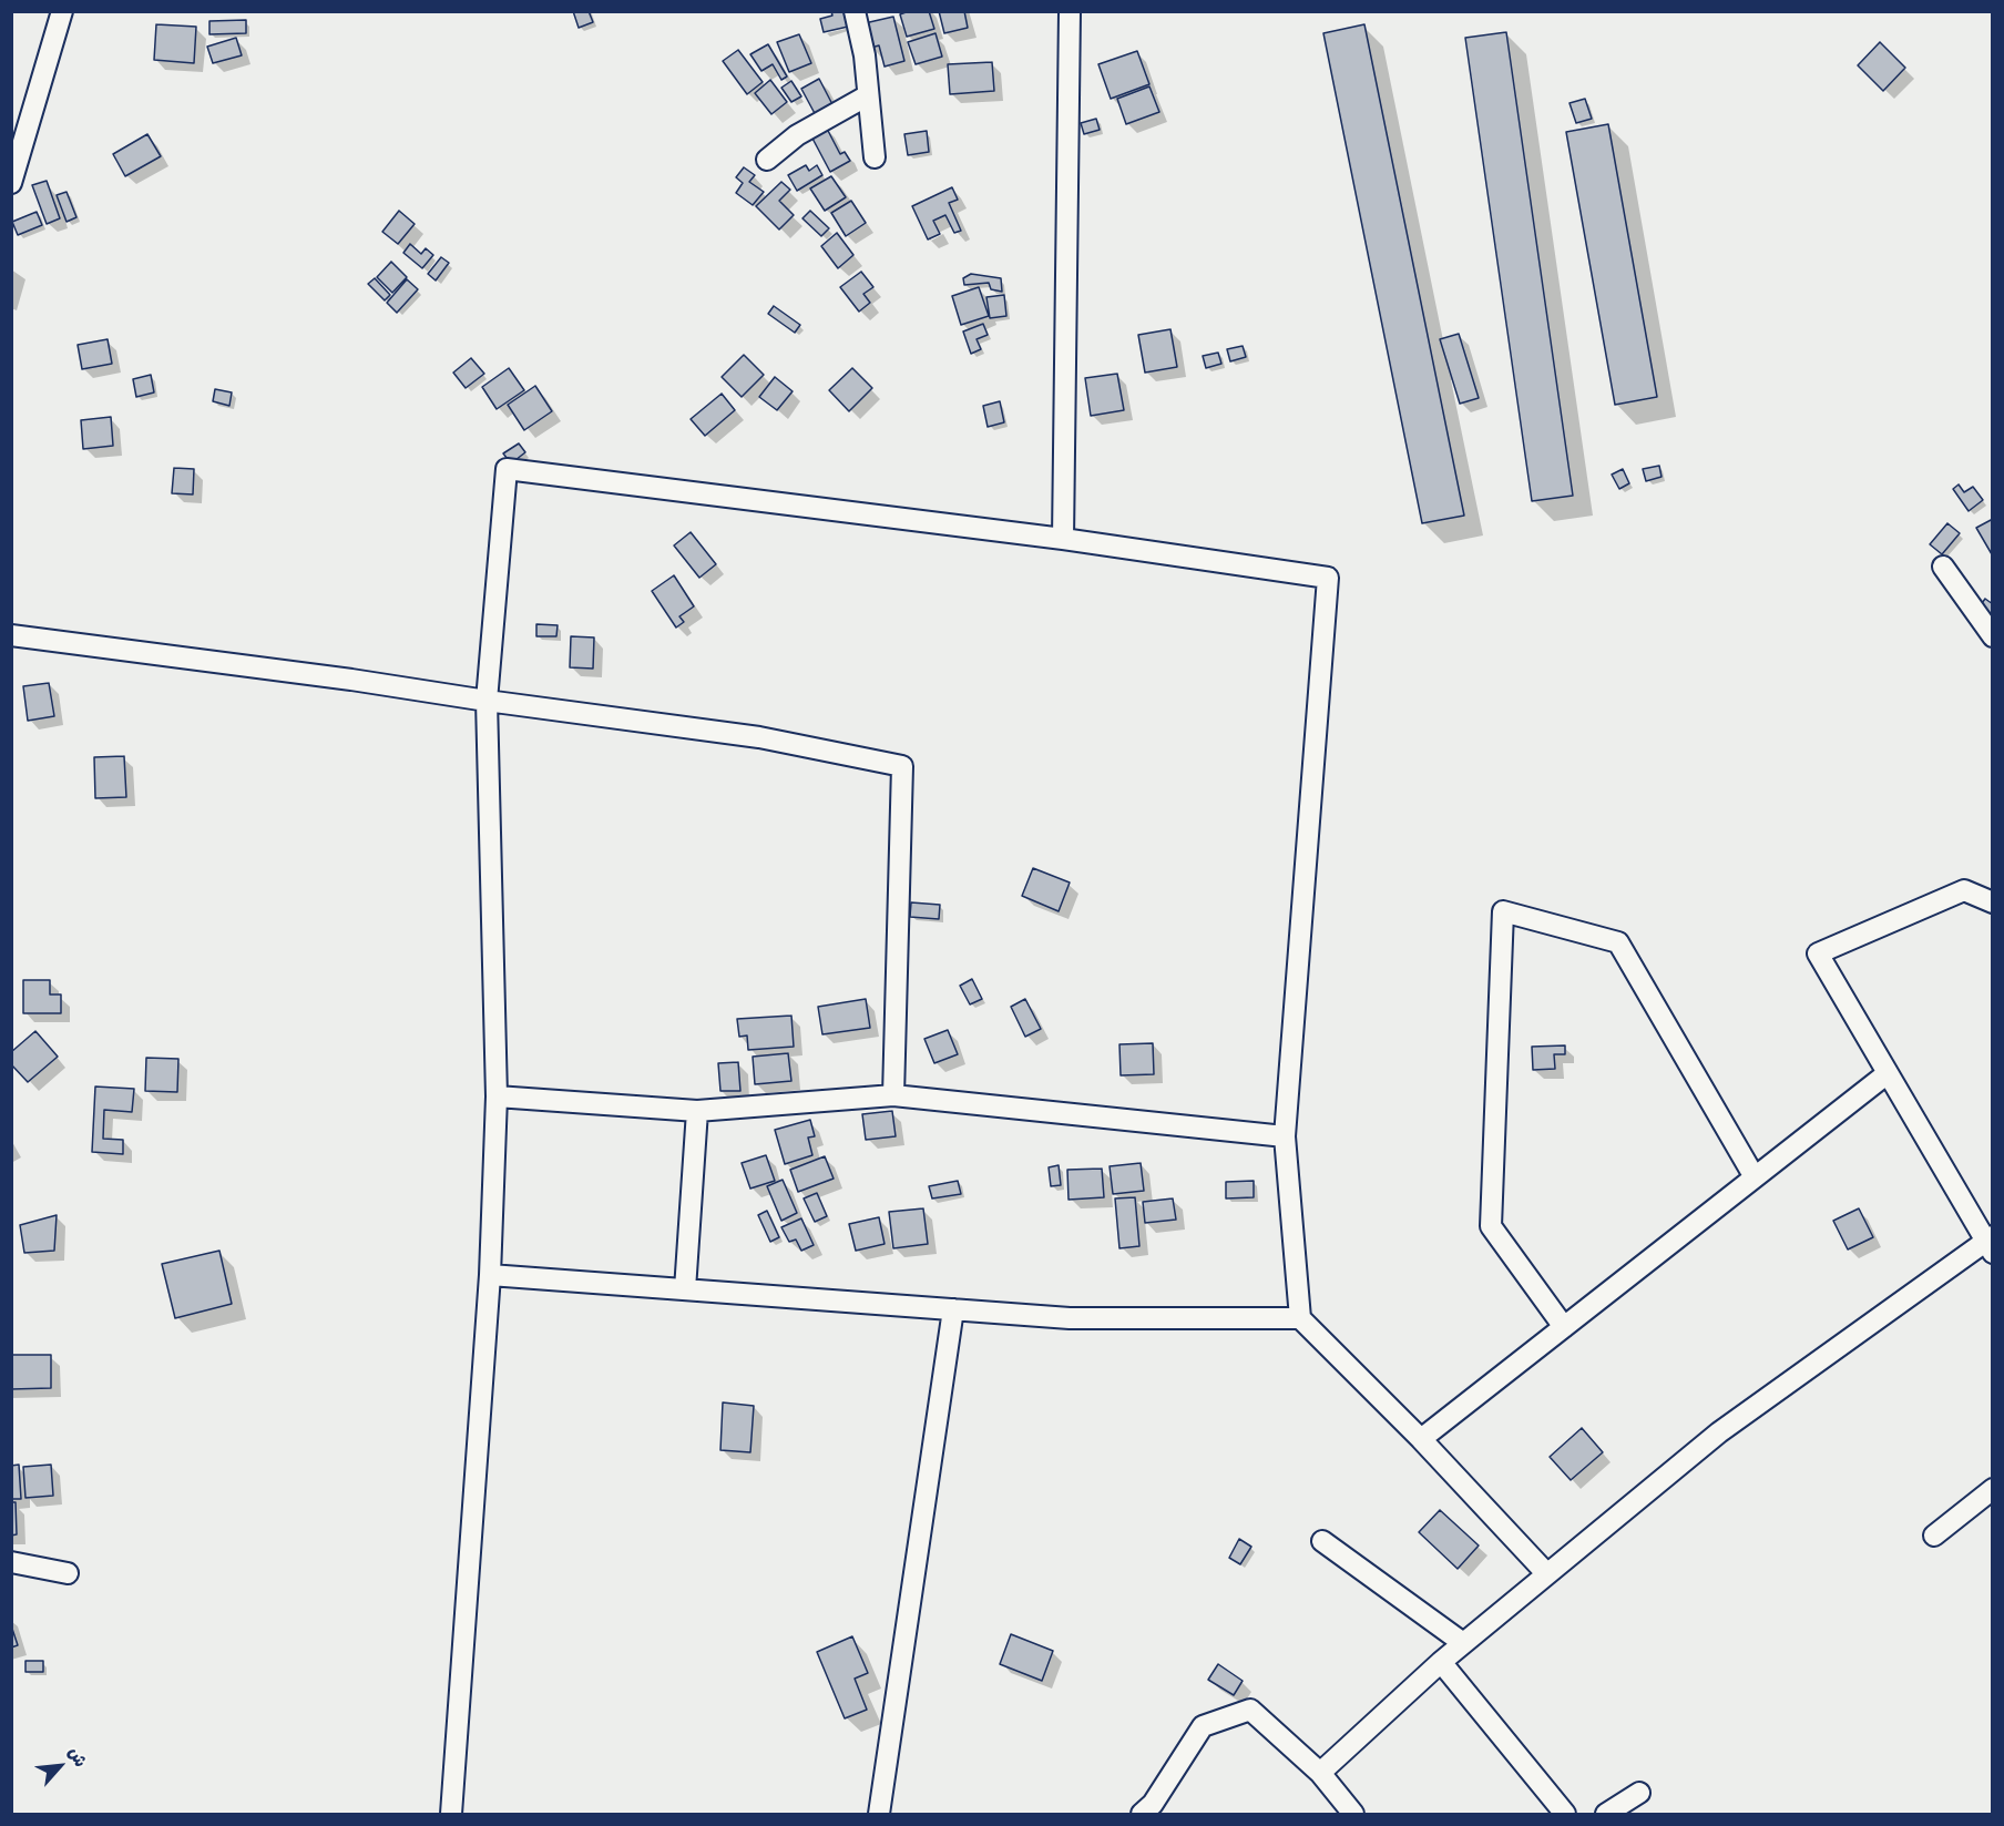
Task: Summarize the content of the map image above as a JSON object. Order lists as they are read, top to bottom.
{
  "north": "top right"
}
